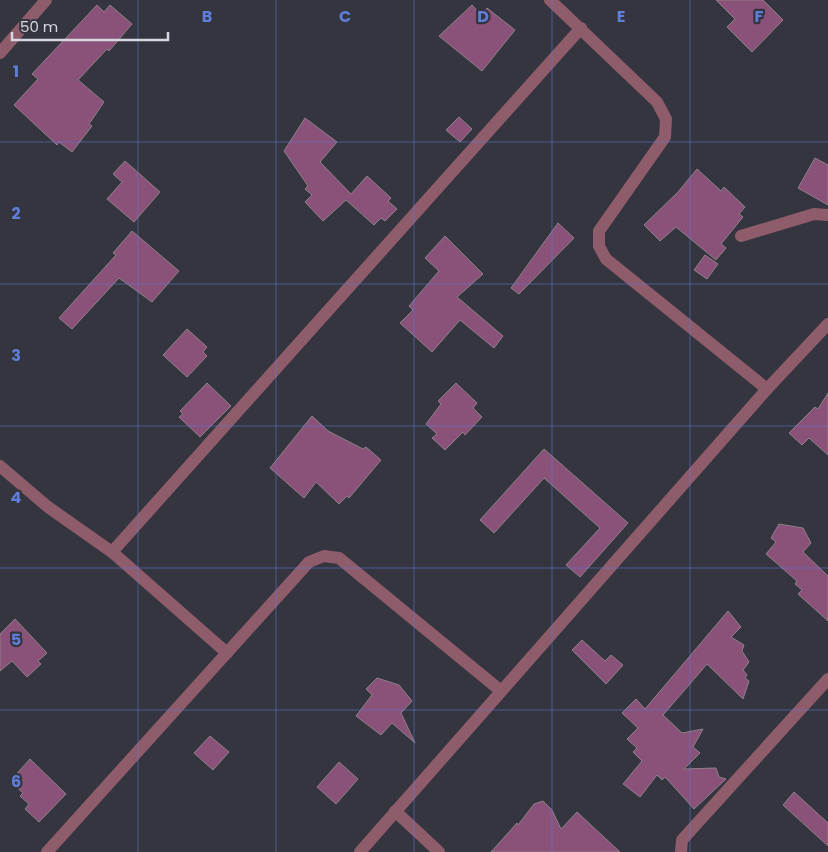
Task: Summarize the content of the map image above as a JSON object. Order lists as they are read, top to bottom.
{
  "scale_bar": "50 m",
  "grid": {
    "columns": [
      "B",
      "C",
      "D",
      "E",
      "F"
    ],
    "rows": [
      "1",
      "2",
      "3",
      "4",
      "5",
      "6"
    ]
  }
}
